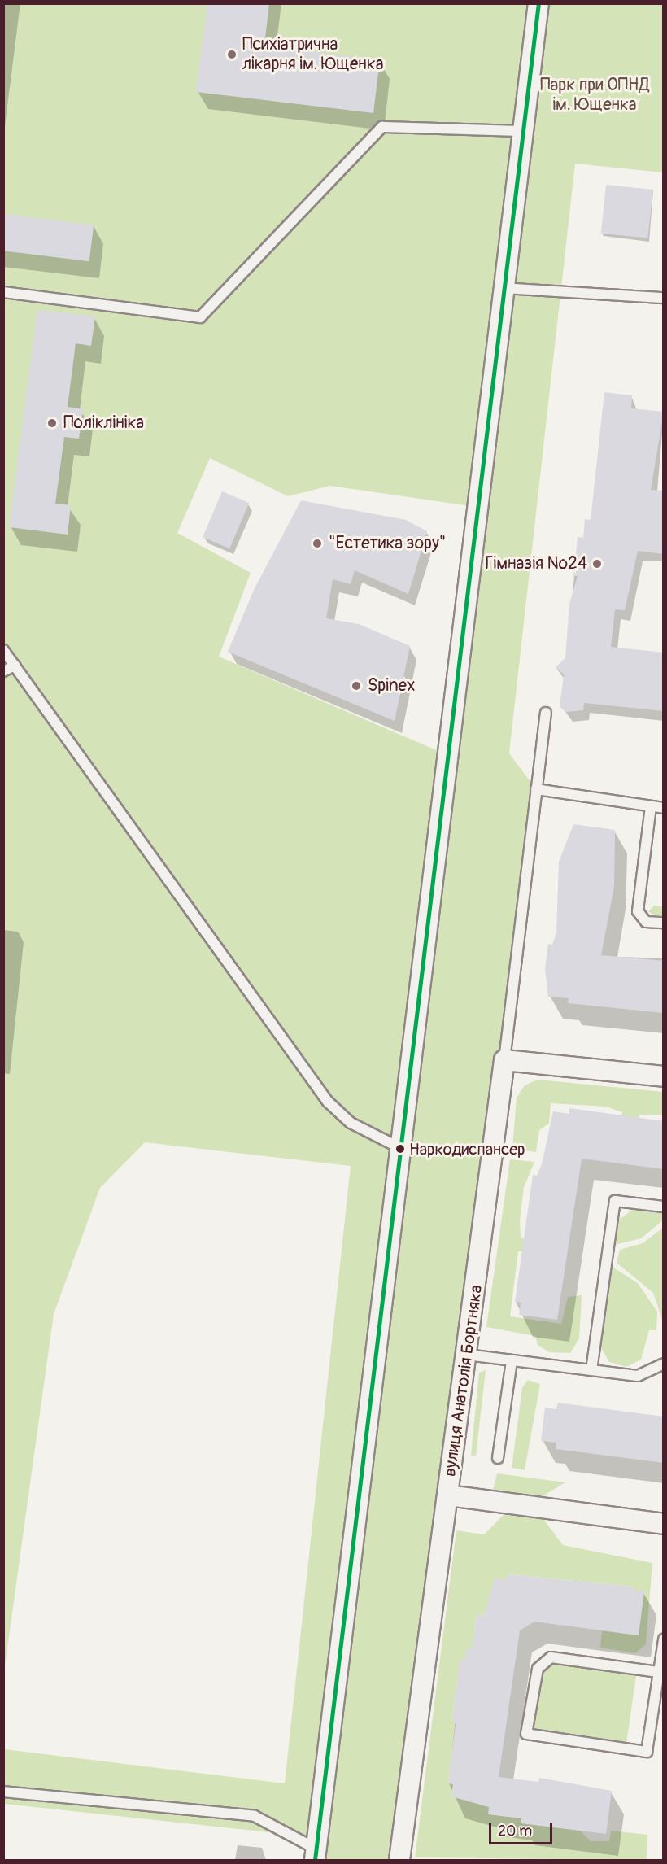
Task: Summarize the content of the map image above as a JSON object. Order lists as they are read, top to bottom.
{
  "streets": {
    "street": ["вулиця Анатолія Бортняка"]
  },
  "parks": ["Парк при ОПНД ім. Ющенка"],
  "places": [
    "Психіатрична лікарня ім. Ющенка",
    "Поліклініка",
    "\"Естетика зору\"",
    "Гімназія №24",
    "Spinex",
    "Наркодиспансер"
  ],
  "scale_bar": "20 m"
}
